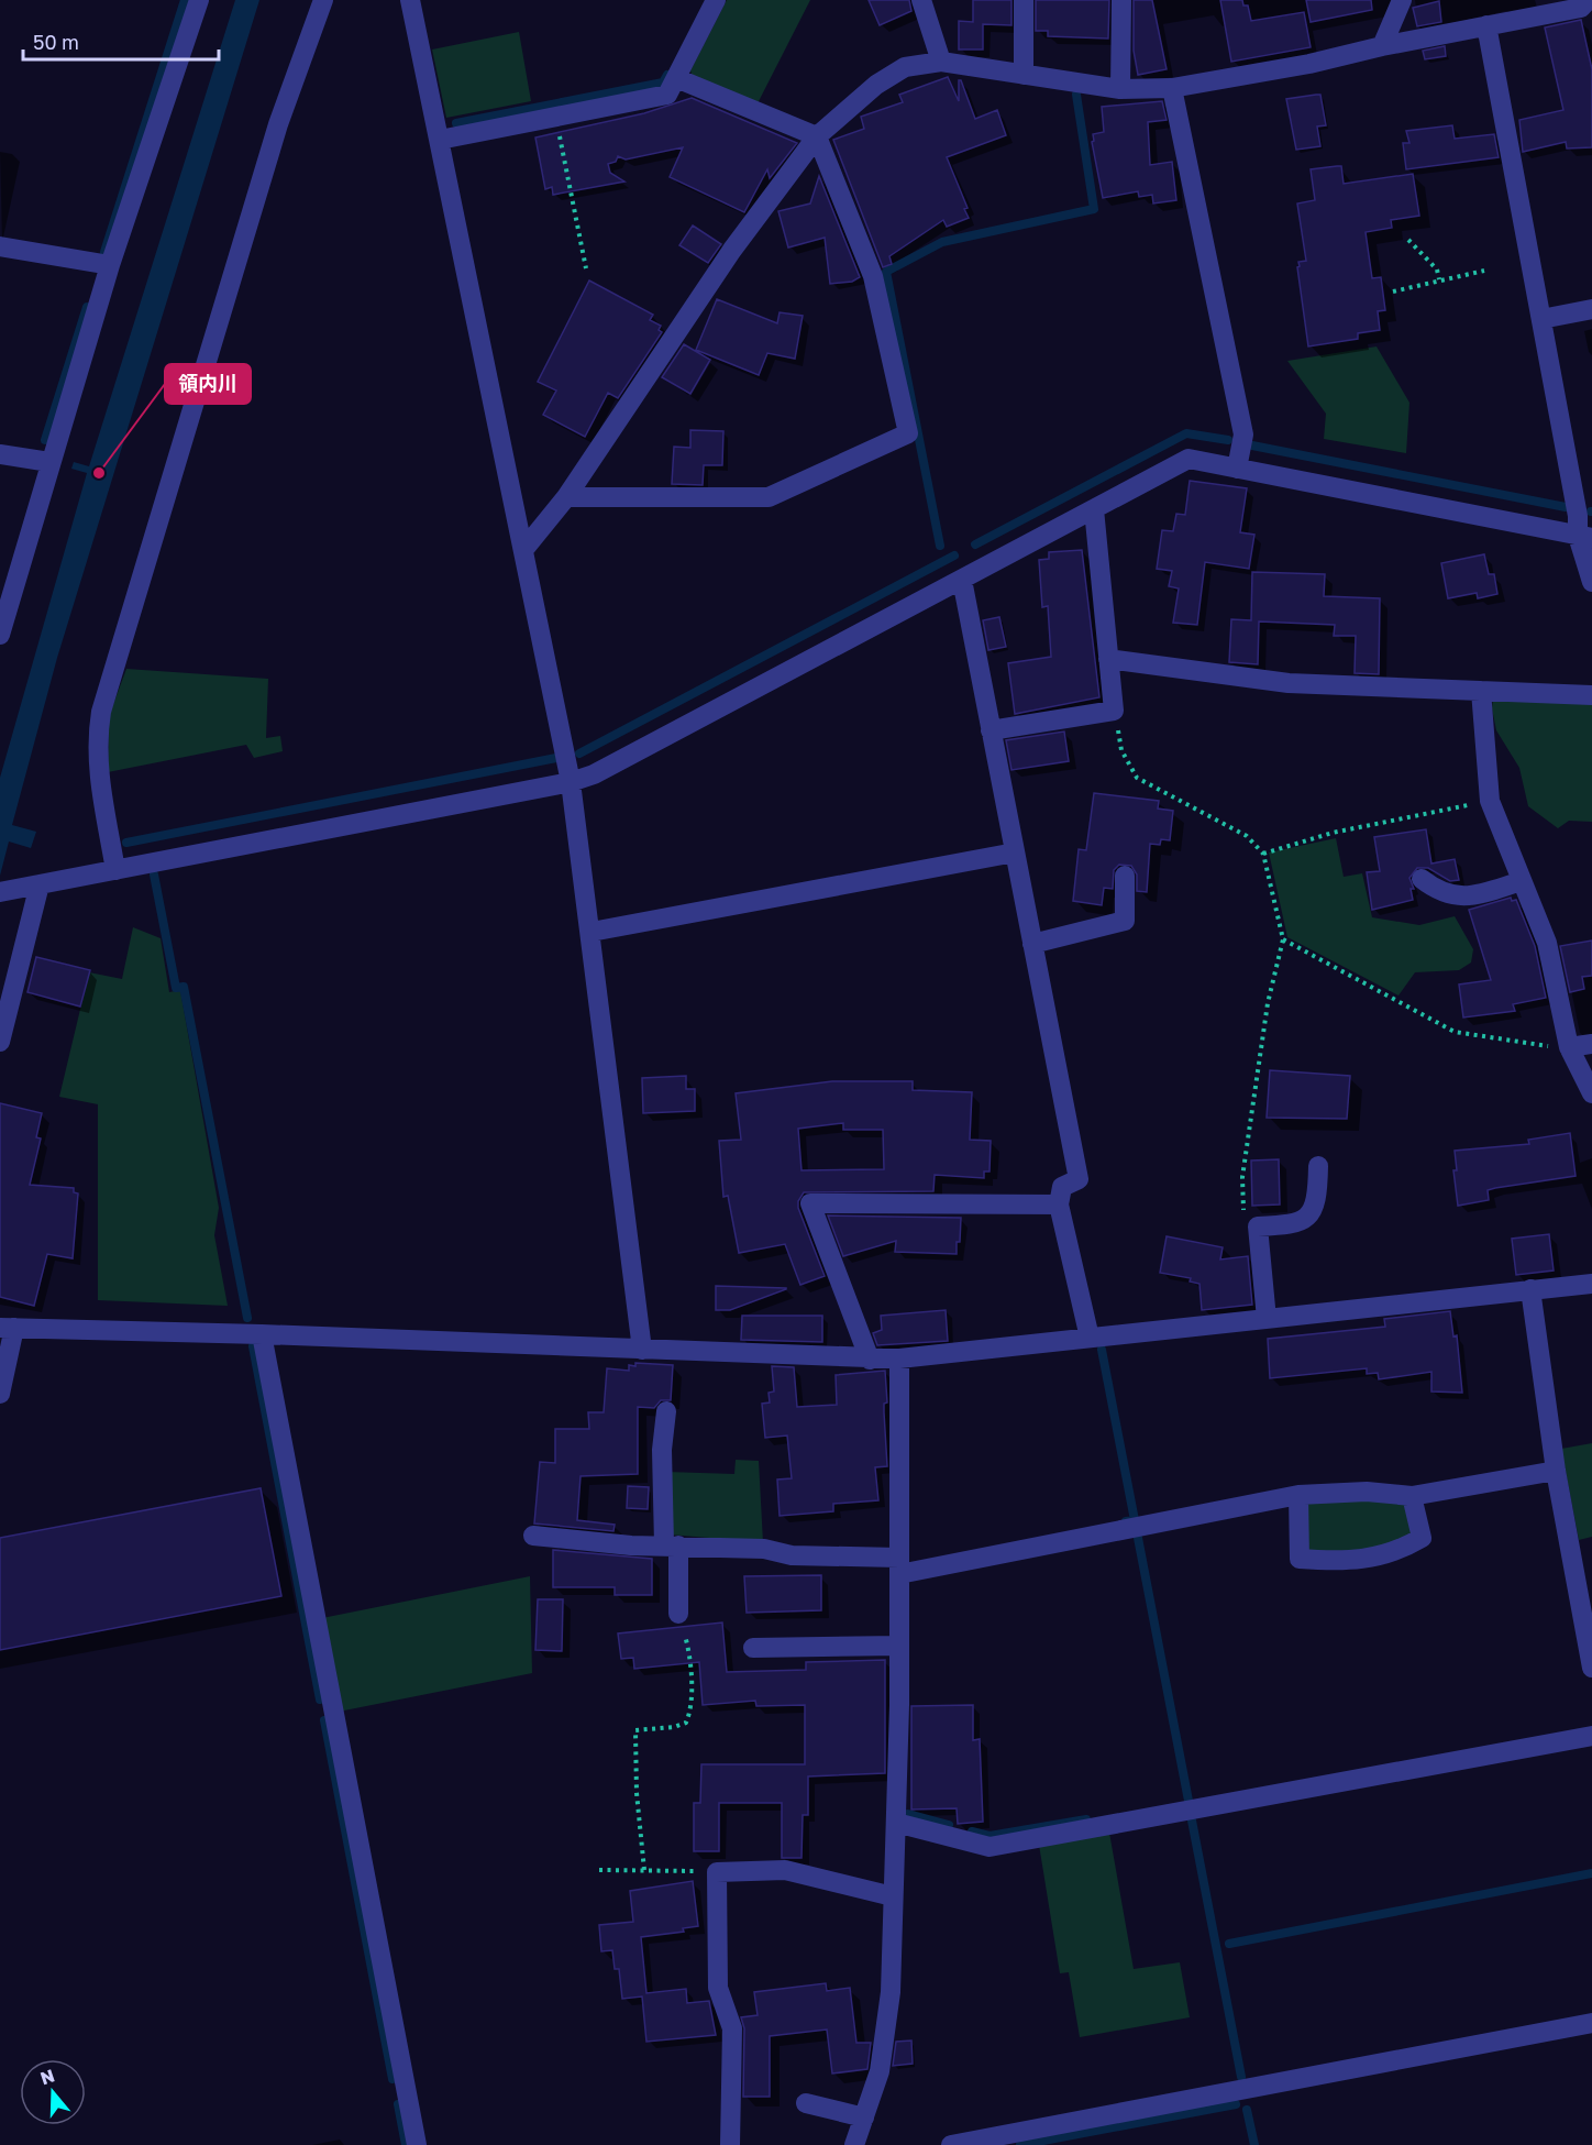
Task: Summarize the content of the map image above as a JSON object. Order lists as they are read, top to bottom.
{
  "places": ["領内川"],
  "scale_bar": "50 m",
  "north": "top"
}
